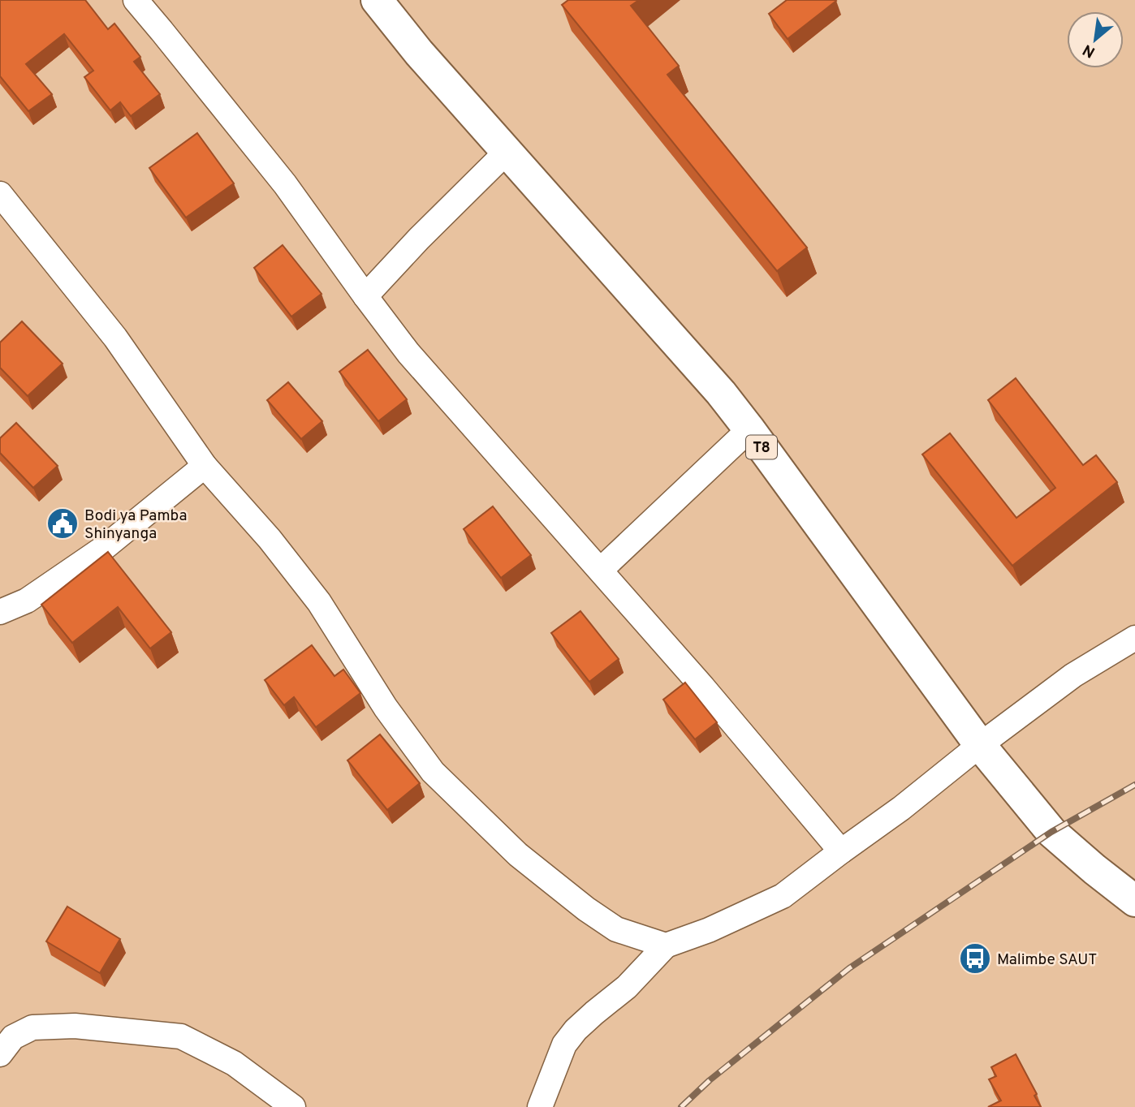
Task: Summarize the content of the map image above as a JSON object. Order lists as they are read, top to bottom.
{
  "streets": {
    "highway": ["T8"]
  },
  "places": {
    "public building": ["Bodi ya Pamba Shinyanga"],
    "bus stop": ["Malimbe SAUT"]
  },
  "north": "bottom left"
}
